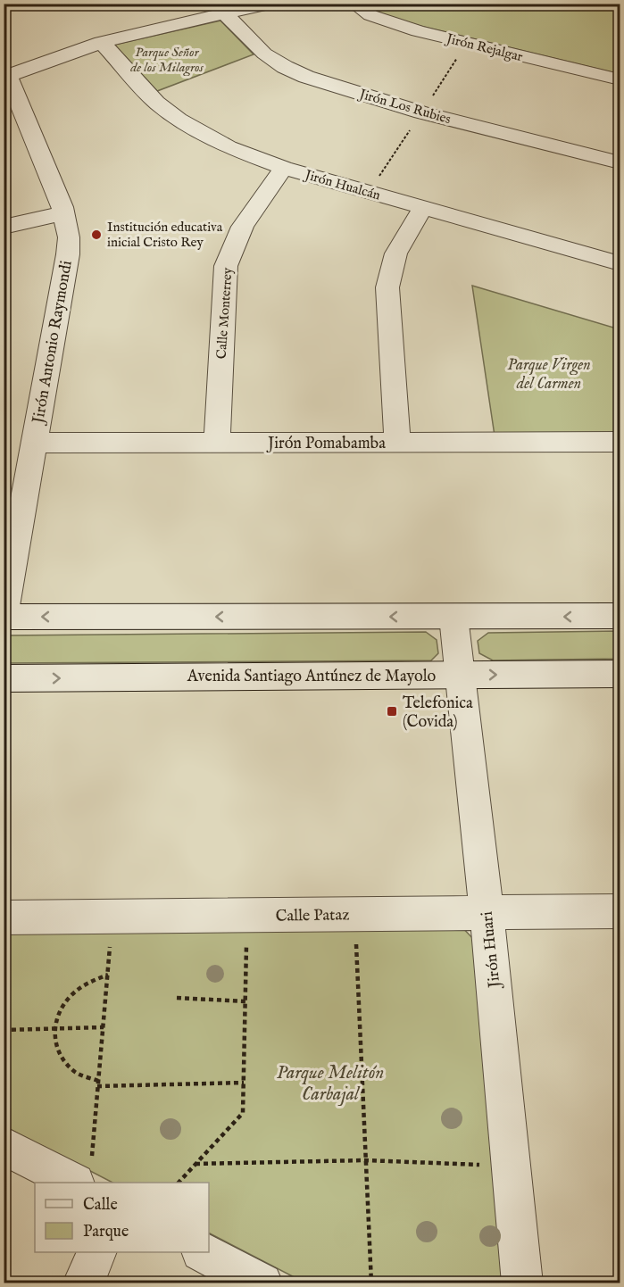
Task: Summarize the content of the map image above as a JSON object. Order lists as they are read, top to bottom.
{
  "streets": {
    "street": [
      "Jirón Rejalgar",
      "Jirón Los Rubies",
      "Jirón Hualcán",
      "Calle Monterrey",
      "Jirón Antonio Raymondi",
      "Jirón Pomabamba",
      "Avenida Santiago Antúnez de Mayolo",
      "Calle Pataz",
      "Jirón Huari"
    ]
  },
  "crossings": [
    ["Jirón Hualcán", "Calle Monterrey"],
    ["Calle Monterrey", "Jirón Pomabamba"],
    ["Jirón Antonio Raymondi", "Jirón Pomabamba"],
    ["Avenida Santiago Antúnez de Mayolo", "Jirón Huari"],
    ["Calle Pataz", "Jirón Huari"]
  ],
  "parks": ["Parque Señor de los Milagros", "Parque Virgen del Carmen", "Parque Melitón Carbajal"],
  "places": {
    "other": ["Institución educativa inicial Cristo Rey"],
    "transit": ["Telefonica (Covida)"]
  },
  "legend": ["Calle", "Parque"]
}
